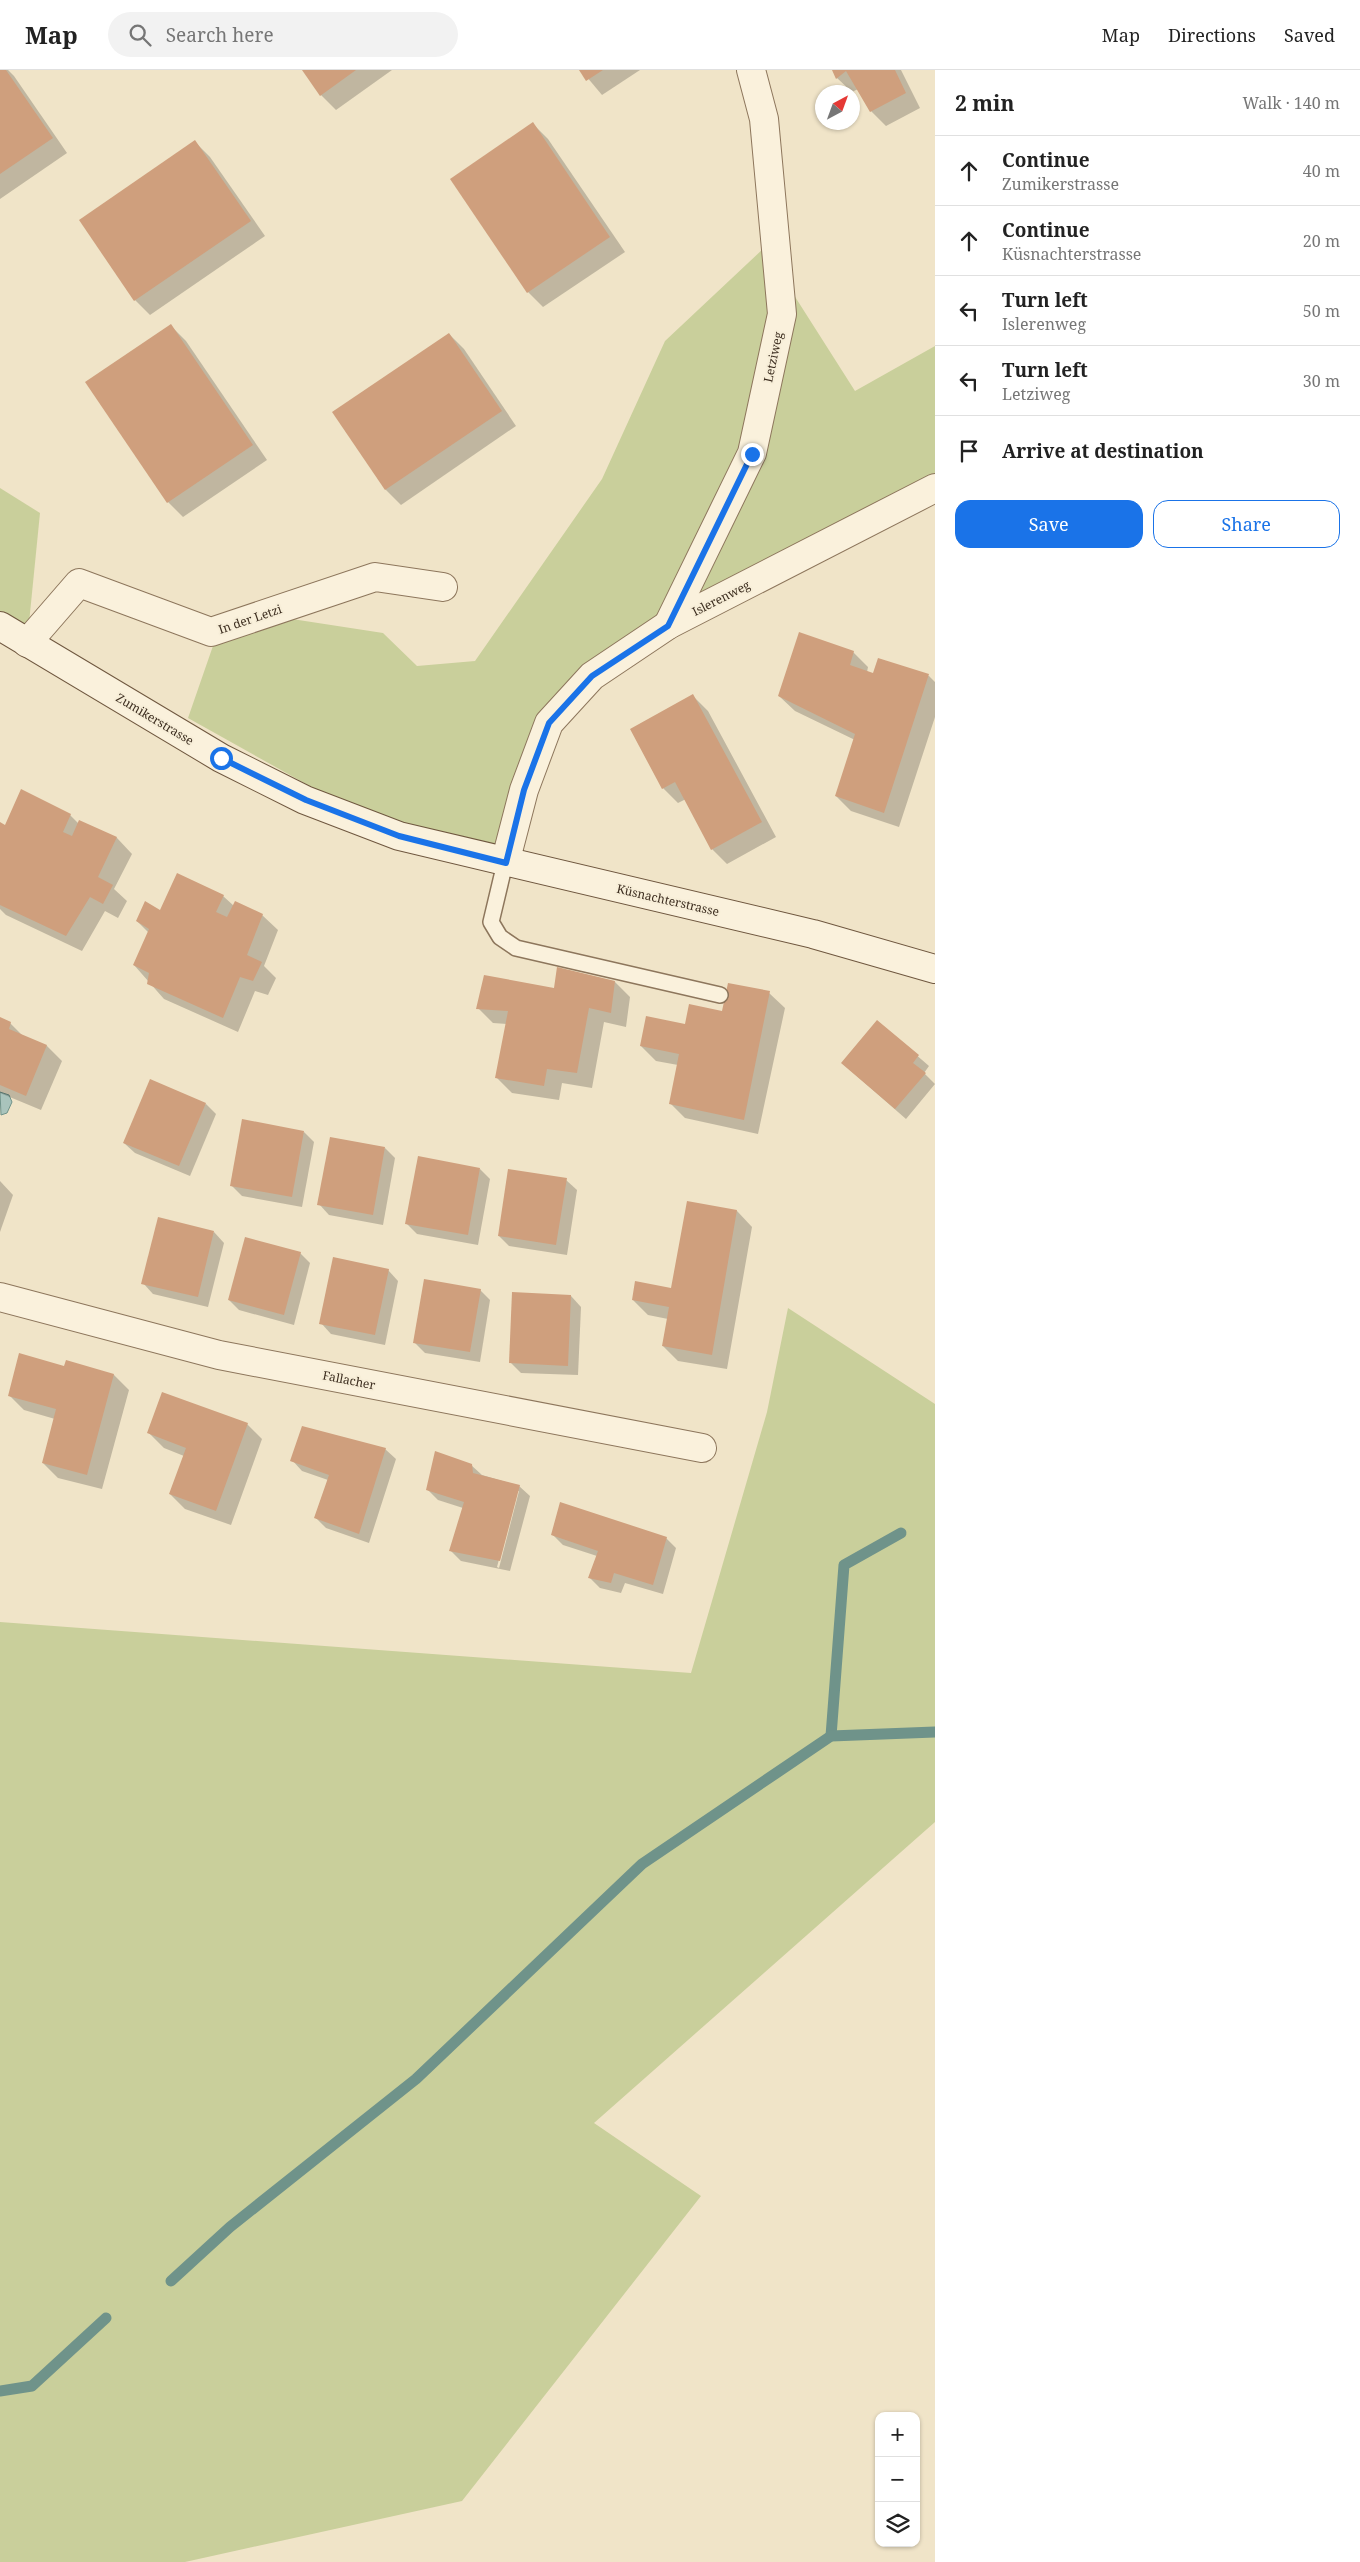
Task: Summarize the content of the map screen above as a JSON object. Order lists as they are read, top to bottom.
{
  "streets": {
    "street": [
      "Letziweg",
      "Islerenweg",
      "In der Letzi",
      "Zumikerstrasse",
      "Küsnachterstrasse",
      "Fallacher"
    ]
  },
  "crossings": [
    ["Letziweg", "Islerenweg"],
    ["Islerenweg", "Küsnachterstrasse"],
    ["In der Letzi", "Zumikerstrasse"],
    ["Zumikerstrasse", "Küsnachterstrasse"]
  ],
  "north": "top right",
  "page": {
    "header": "Map",
    "search": "Search here",
    "nav": ["Map", "Directions", "Saved"],
    "heading": ["2 min", "Walk · 140 m"],
    "list": [
      ["Continue", "Zumikerstrasse", "40 m"],
      ["Continue", "Küsnachterstrasse", "20 m"],
      ["Turn left", "Islerenweg", "50 m"],
      ["Turn left", "Letziweg", "30 m"],
      "Arrive at destination"
    ],
    "buttons": ["Save", "Share"],
    "map_buttons": ["+", "−"]
  }
}
